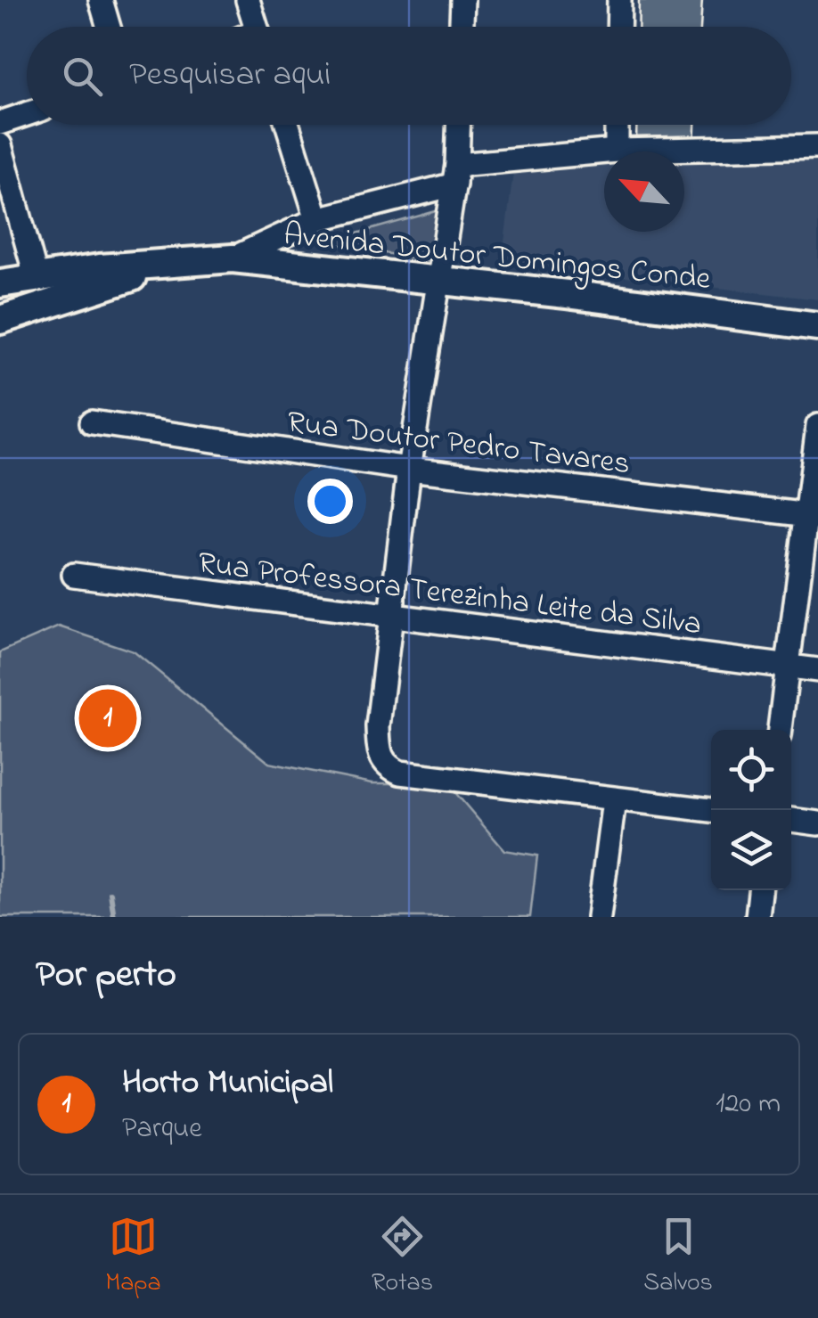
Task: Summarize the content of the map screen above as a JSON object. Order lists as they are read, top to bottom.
{
  "streets": {
    "main road": ["Avenida Doutor Domingos Conde"],
    "street": ["Rua Doutor Pedro Tavares", "Rua Professora Terezinha Leite da Silva"]
  },
  "north": "top left",
  "page": {
    "search": "Pesquisar aqui",
    "pins": "1",
    "heading": "Por perto",
    "list": [
      {
        "mark": "1",
        "name": "Horto Municipal",
        "note": "Parque",
        "value": "120 m"
      }
    ],
    "nav": ["Mapa", "Rotas", "Salvos"]
  }
}
